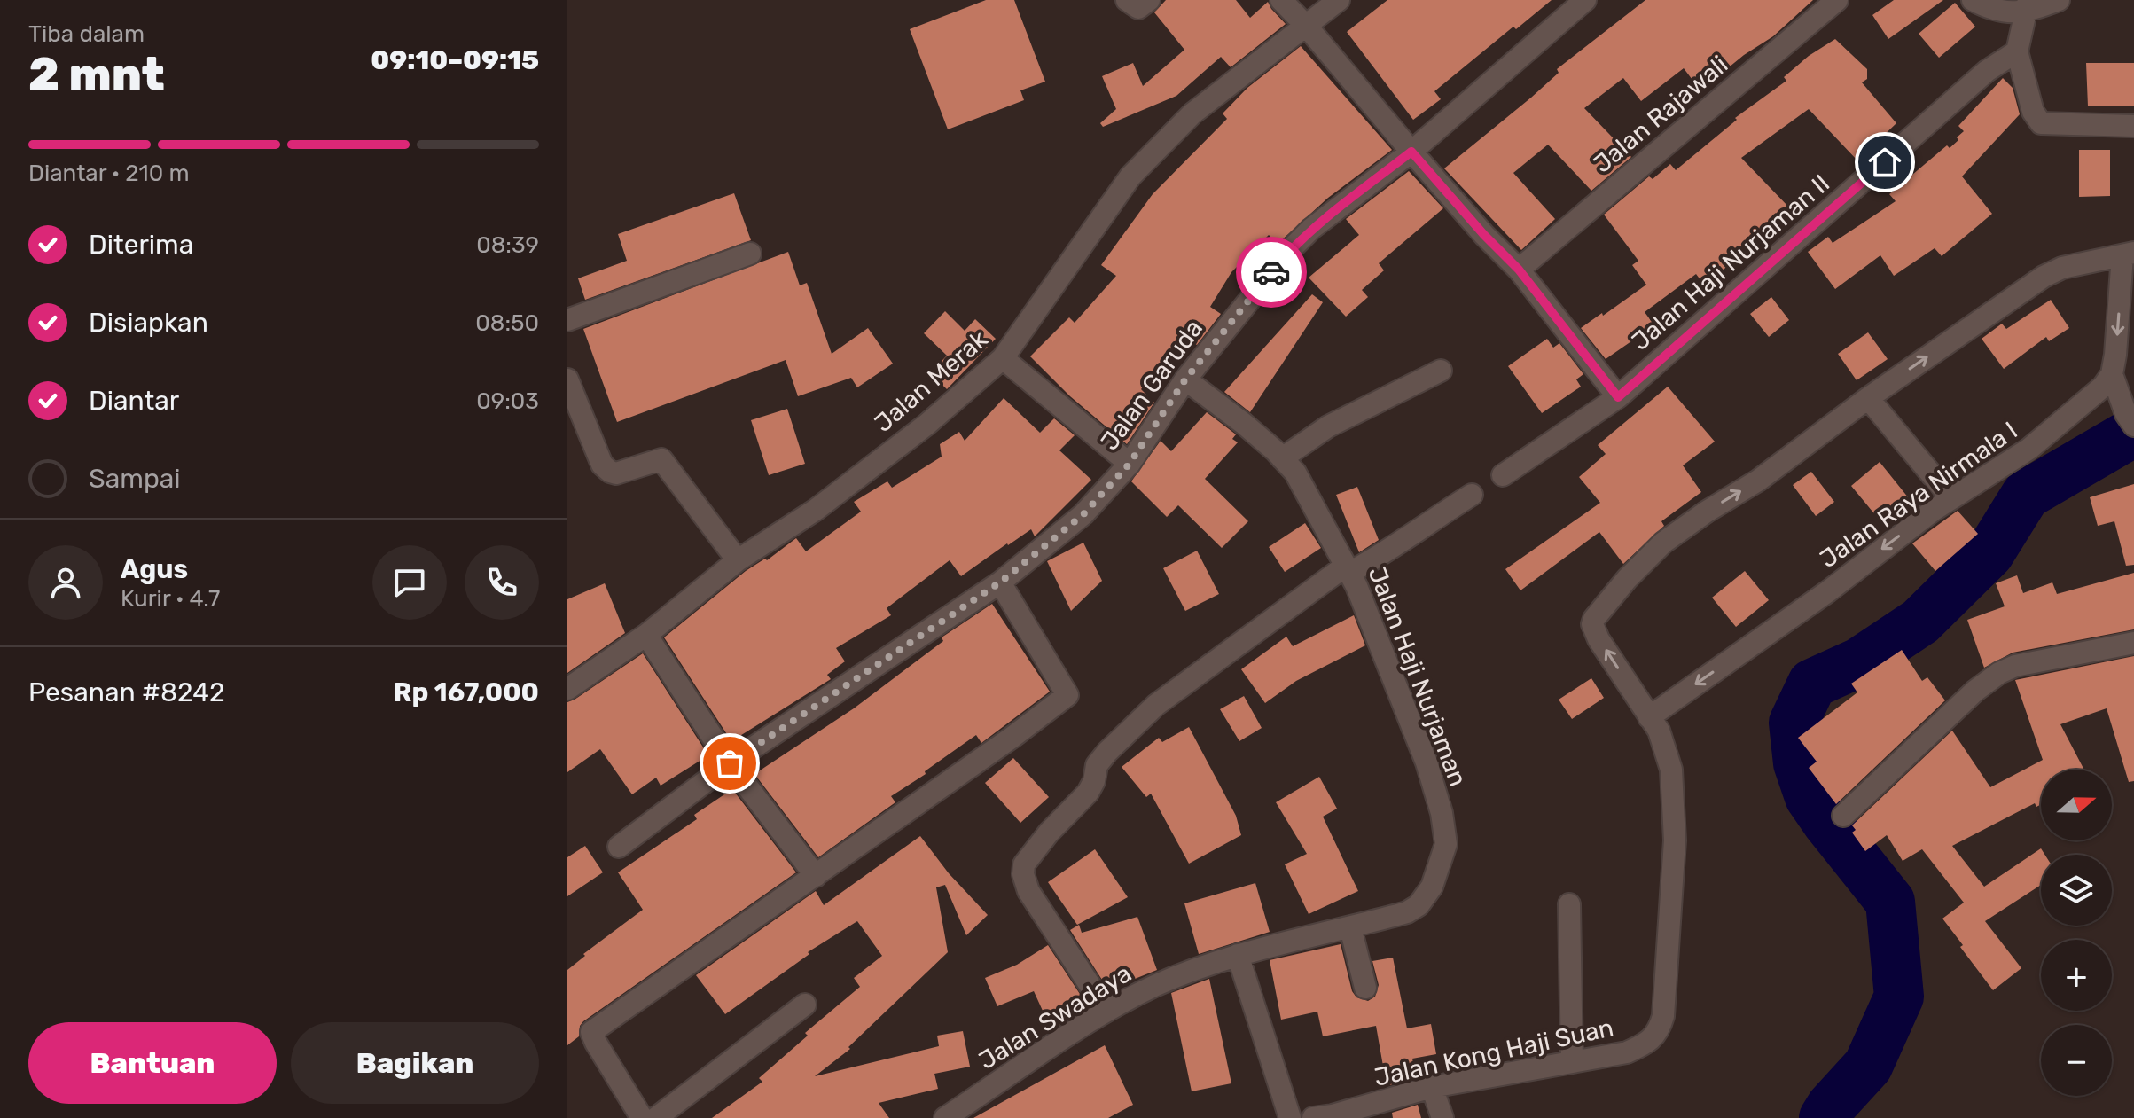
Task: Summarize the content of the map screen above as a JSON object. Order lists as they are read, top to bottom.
{
  "streets": {
    "street": [
      "Jalan Rajawali",
      "Jalan Haji Nurjaman II",
      "Jalan Merak",
      "Jalan Garuda",
      "Jalan Raya Nirmala I",
      "Jalan Haji Nurjaman",
      "Jalan Swadaya",
      "Jalan Kong Haji Suan"
    ]
  },
  "crossings": [
    ["Jalan Garuda", "Jalan Haji Nurjaman"],
    ["Jalan Raya Nirmala I", "Jalan Kong Haji Suan"],
    ["Jalan Haji Nurjaman", "Jalan Swadaya"]
  ],
  "north": "right",
  "page": {
    "heading": ["2 mnt", "Tiba dalam", "09:10–09:15"],
    "panel": [
      "Agus",
      "Kurir · 4.7",
      "Pesanan #8242",
      "Rp 167,000"
    ],
    "bar": "Diantar · 210 m",
    "list": [
      ["Diterima", "08:39"],
      ["Disiapkan", "08:50"],
      ["Diantar", "09:03"],
      "Sampai"
    ],
    "map_buttons": ["+", "−"],
    "buttons": ["Bantuan", "Bagikan"]
  }
}
